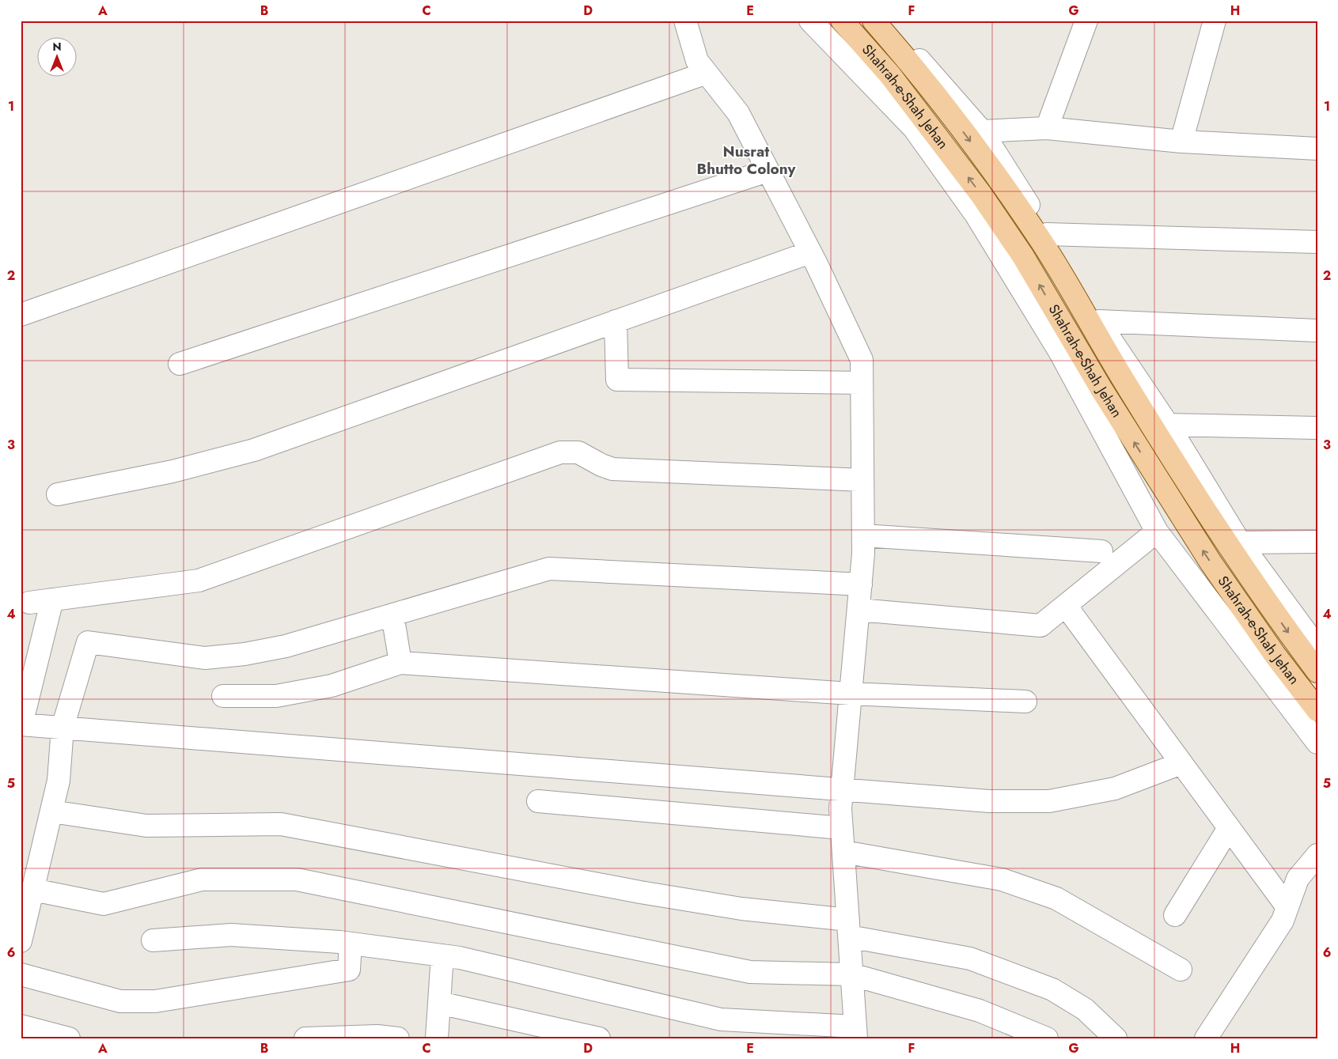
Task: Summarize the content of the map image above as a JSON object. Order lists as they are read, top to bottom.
{
  "streets": {
    "main road": ["Shahrah-e-Shah Jehan"]
  },
  "districts": ["Nusrat Bhutto Colony"],
  "north": "top",
  "grid": {
    "columns": [
      "A",
      "B",
      "C",
      "D",
      "E",
      "F",
      "G",
      "H"
    ],
    "rows": [
      "1",
      "2",
      "3",
      "4",
      "5",
      "6"
    ]
  }
}
